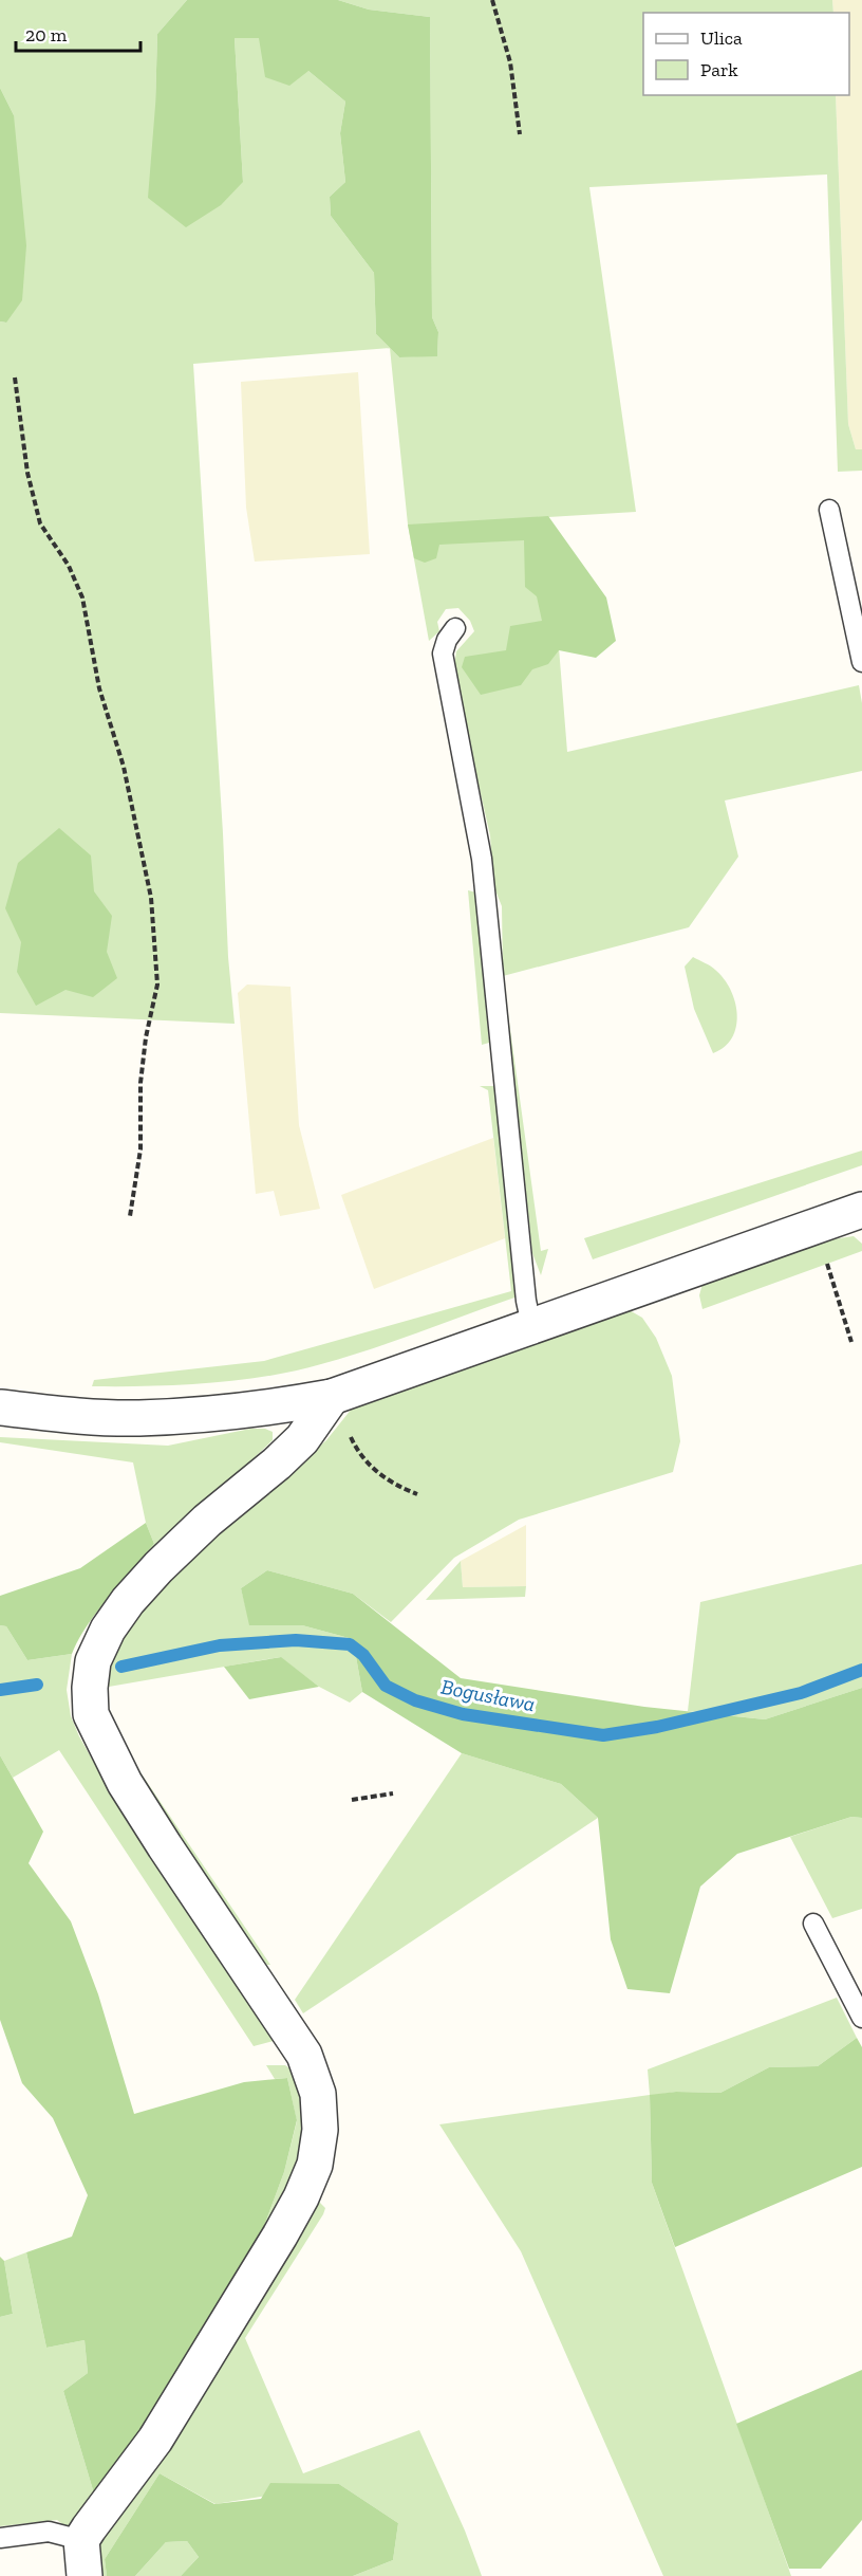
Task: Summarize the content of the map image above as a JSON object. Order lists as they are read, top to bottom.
{
  "water": ["Bogusława"],
  "legend": ["Ulica", "Park"],
  "scale_bar": "20 m"
}
